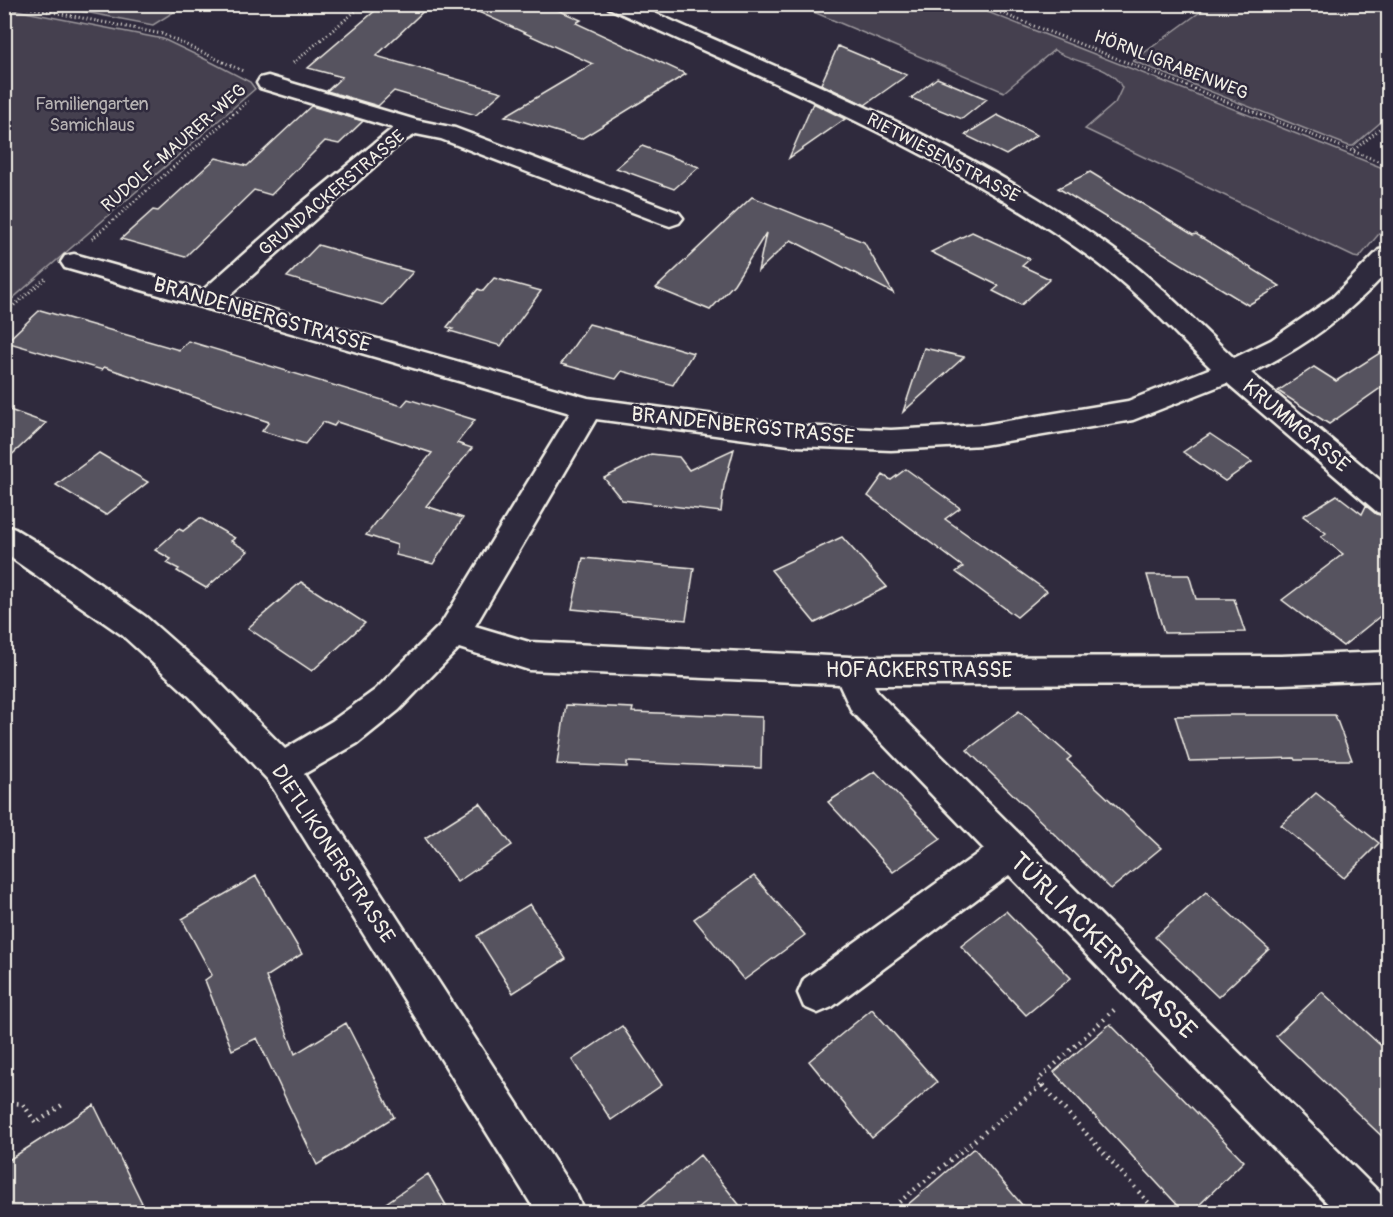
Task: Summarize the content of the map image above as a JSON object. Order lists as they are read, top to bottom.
{
  "streets": {
    "street": [
      "RIETWIESENSTRASSE",
      "GRUNDACKERSTRASSE",
      "BRANDENBERGSTRASSE",
      "KRUMMGASSE",
      "HOFACKERSTRASSE",
      "DIETLIKONERSTRASSE",
      "TÜRLIACKERSTRASSE"
    ],
    "path": ["HÖRNLIGRABENWEG", "RUDOLF-MAURER-WEG"]
  },
  "crossings": [
    ["RUDOLF-MAURER-WEG", "BRANDENBERGSTRASSE"],
    ["RIETWIESENSTRASSE", "BRANDENBERGSTRASSE"],
    ["RIETWIESENSTRASSE", "KRUMMGASSE"],
    ["GRUNDACKERSTRASSE", "BRANDENBERGSTRASSE"],
    ["BRANDENBERGSTRASSE", "KRUMMGASSE"],
    ["HOFACKERSTRASSE", "TÜRLIACKERSTRASSE"]
  ],
  "parks": ["Familiengarten Samichlaus"]
}
